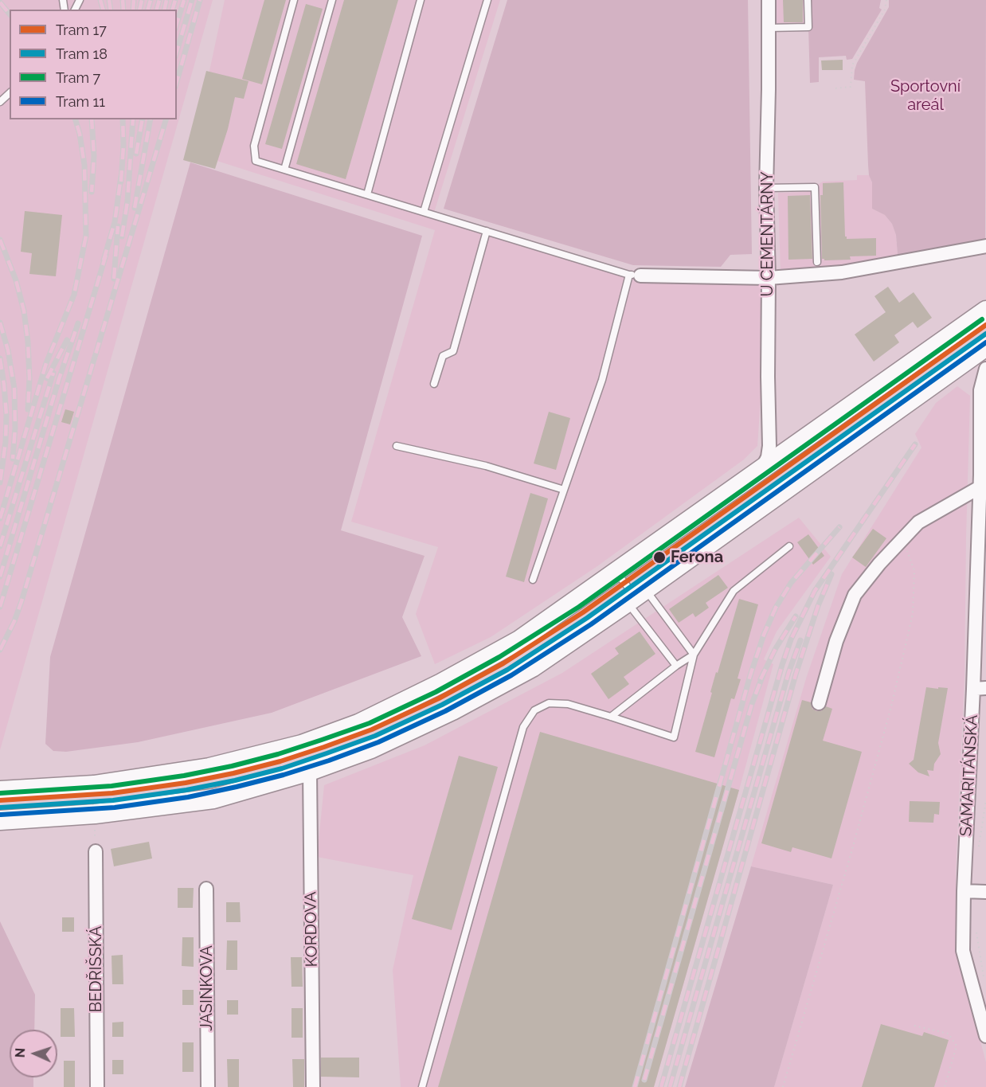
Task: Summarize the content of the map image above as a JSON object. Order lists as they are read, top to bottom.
{
  "streets": {
    "street": [
      "U CEMENTÁRNY",
      "SAMARITÁNSKÁ",
      "KORDOVA",
      "BEDŘIŠSKÁ",
      "JASINKOVA"
    ]
  },
  "parks": ["Sportovní areál"],
  "places": ["Ferona"],
  "lines": [
    "tram line 7",
    "tram line 17",
    "tram line 18",
    "tram line 11"
  ],
  "legend": [
    "Tram 17",
    "Tram 18",
    "Tram 7",
    "Tram 11"
  ],
  "north": "left"
}
